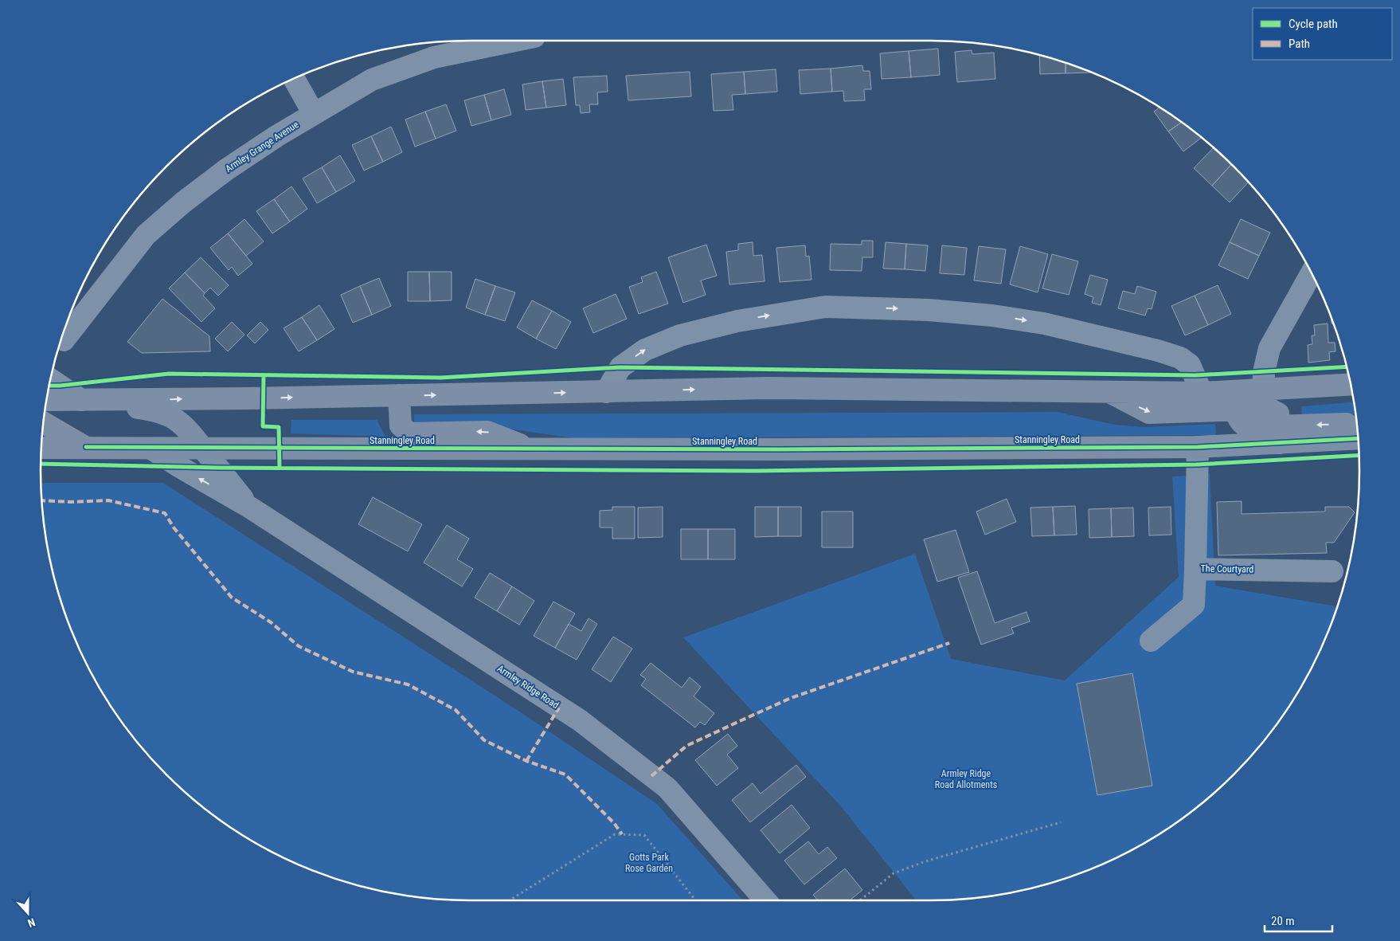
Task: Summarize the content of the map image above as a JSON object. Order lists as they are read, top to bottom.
{
  "streets": {
    "main road": ["Stanningley Road"],
    "street": ["Armley Grange Avenue", "The Courtyard", "Armley Ridge Road"]
  },
  "crossings": [
    ["Stanningley Road", "The Courtyard"],
    ["Stanningley Road", "Armley Ridge Road"]
  ],
  "parks": ["Armley Ridge Road Allotments", "Gotts Park Rose Garden"],
  "legend": ["Cycle path", "Path"],
  "scale_bar": "20 m",
  "north": "bottom"
}
